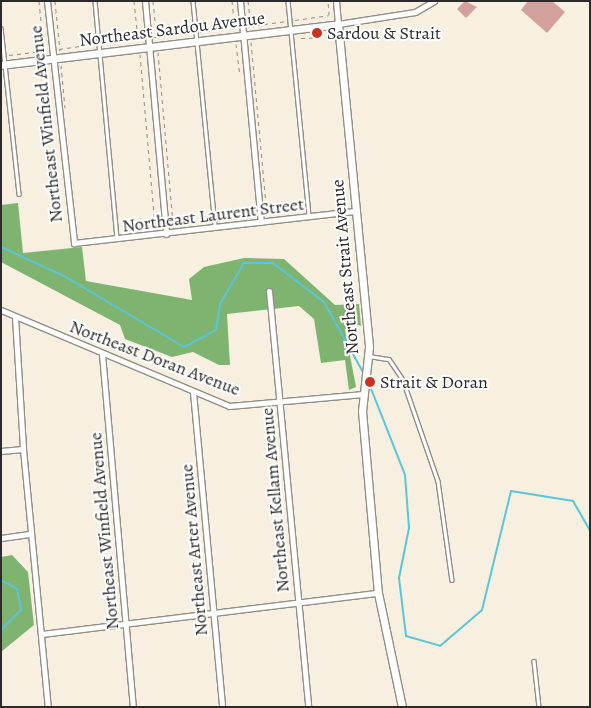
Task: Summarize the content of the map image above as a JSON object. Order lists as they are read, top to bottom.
{
  "streets": {
    "main road": ["Northeast Sardou Avenue", "Northeast Strait Avenue"],
    "street": [
      "Northeast Winfield Avenue",
      "Northeast Laurent Street",
      "Northeast Doran Avenue",
      "Northeast Kellam Avenue",
      "Northeast Arter Avenue"
    ]
  },
  "crossings": [
    ["Northeast Sardou Avenue", "Northeast Winfield Avenue"],
    ["Northeast Sardou Avenue", "Northeast Strait Avenue"],
    ["Northeast Winfield Avenue", "Northeast Laurent Street"],
    ["Northeast Winfield Avenue", "Northeast Doran Avenue"],
    ["Northeast Laurent Street", "Northeast Strait Avenue"],
    ["Northeast Strait Avenue", "Northeast Doran Avenue"],
    ["Northeast Doran Avenue", "Northeast Kellam Avenue"],
    ["Northeast Doran Avenue", "Northeast Arter Avenue"]
  ],
  "places": ["Sardou & Strait", "Strait & Doran"]
}
